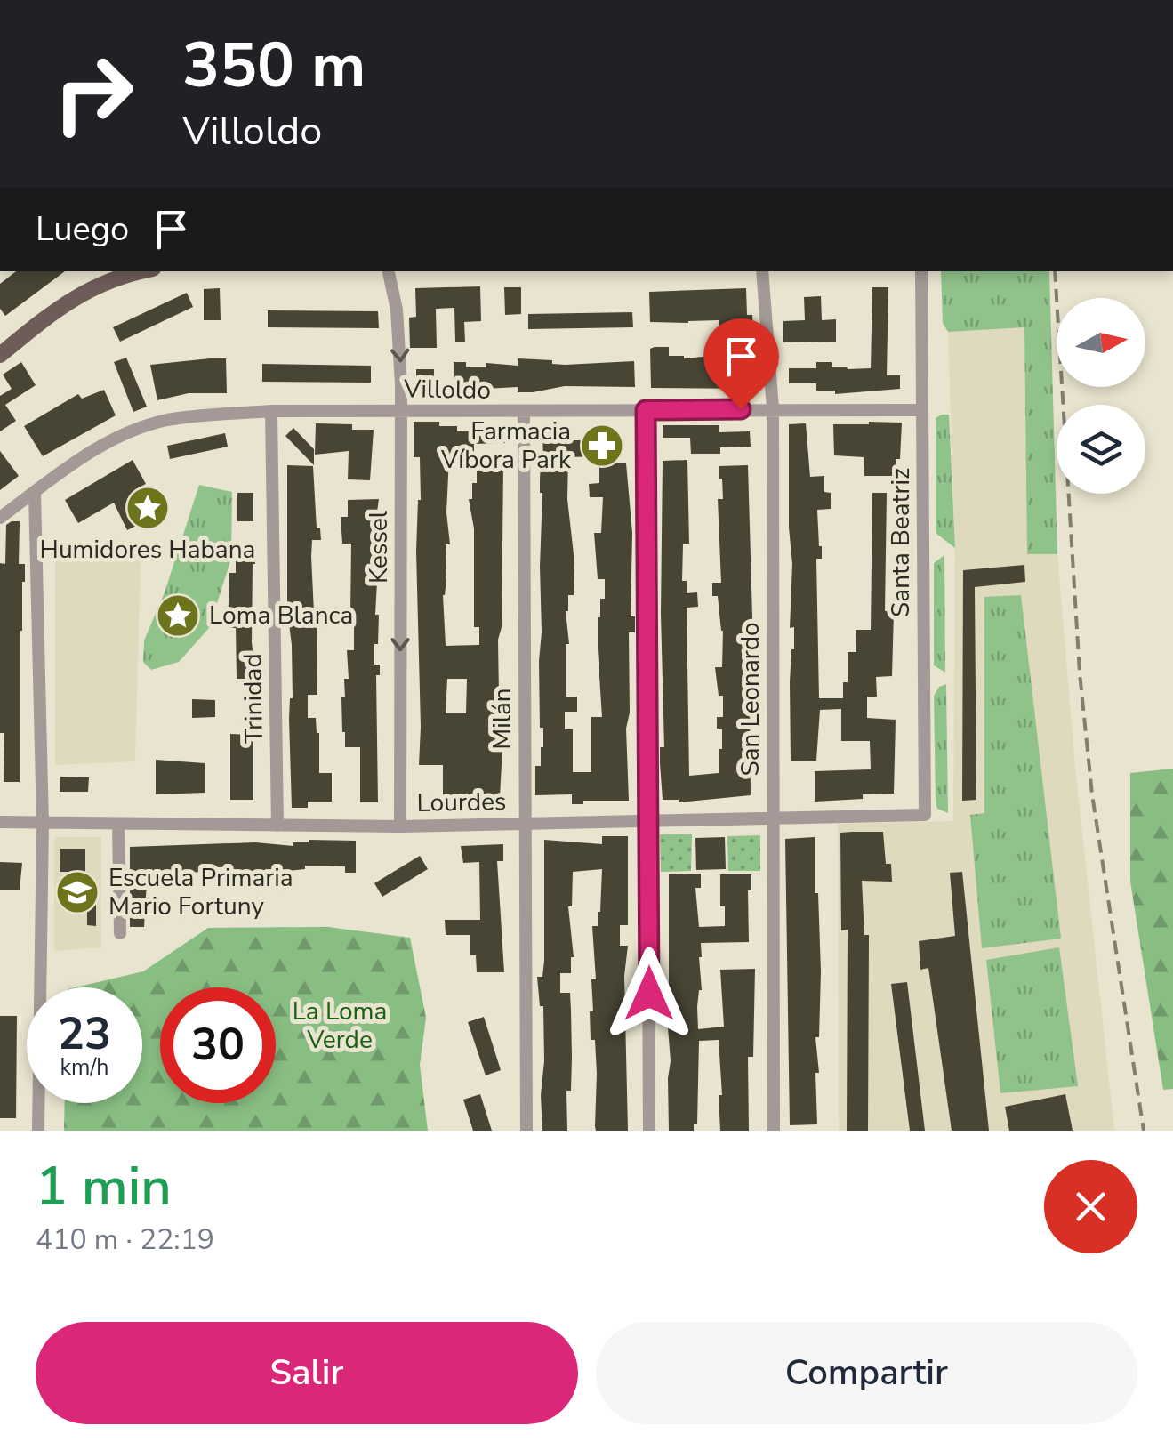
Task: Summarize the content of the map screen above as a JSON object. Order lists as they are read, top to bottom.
{
  "streets": {
    "street": [
      "Villoldo",
      "Santa Beatriz",
      "Kessel",
      "Trinidad",
      "San Leonardo",
      "Milán",
      "Lourdes"
    ]
  },
  "crossings": [
    ["Villoldo", "Santa Beatriz"],
    ["Villoldo", "Kessel"],
    ["Villoldo", "Trinidad"],
    ["Villoldo", "San Leonardo"],
    ["Villoldo", "Milán"],
    ["Santa Beatriz", "Lourdes"],
    ["Kessel", "Lourdes"],
    ["Trinidad", "Lourdes"],
    ["San Leonardo", "Lourdes"],
    ["Milán", "Lourdes"]
  ],
  "one_way": ["Kessel"],
  "parks": ["La Loma Verde"],
  "places": {
    "pharmacy": ["Farmacia Víbora Park"],
    "place": ["Humidores Habana", "Loma Blanca"],
    "school or university": ["Escuela Primaria Mario Fortuny"]
  },
  "north": "right",
  "page": {
    "turn": ["350 m", "Villoldo"],
    "then": "Luego",
    "speed": "23 km/h",
    "limit": "30",
    "heading": ["1 min", "410 m · 22:19"],
    "buttons": ["Salir", "Compartir"]
  }
}
